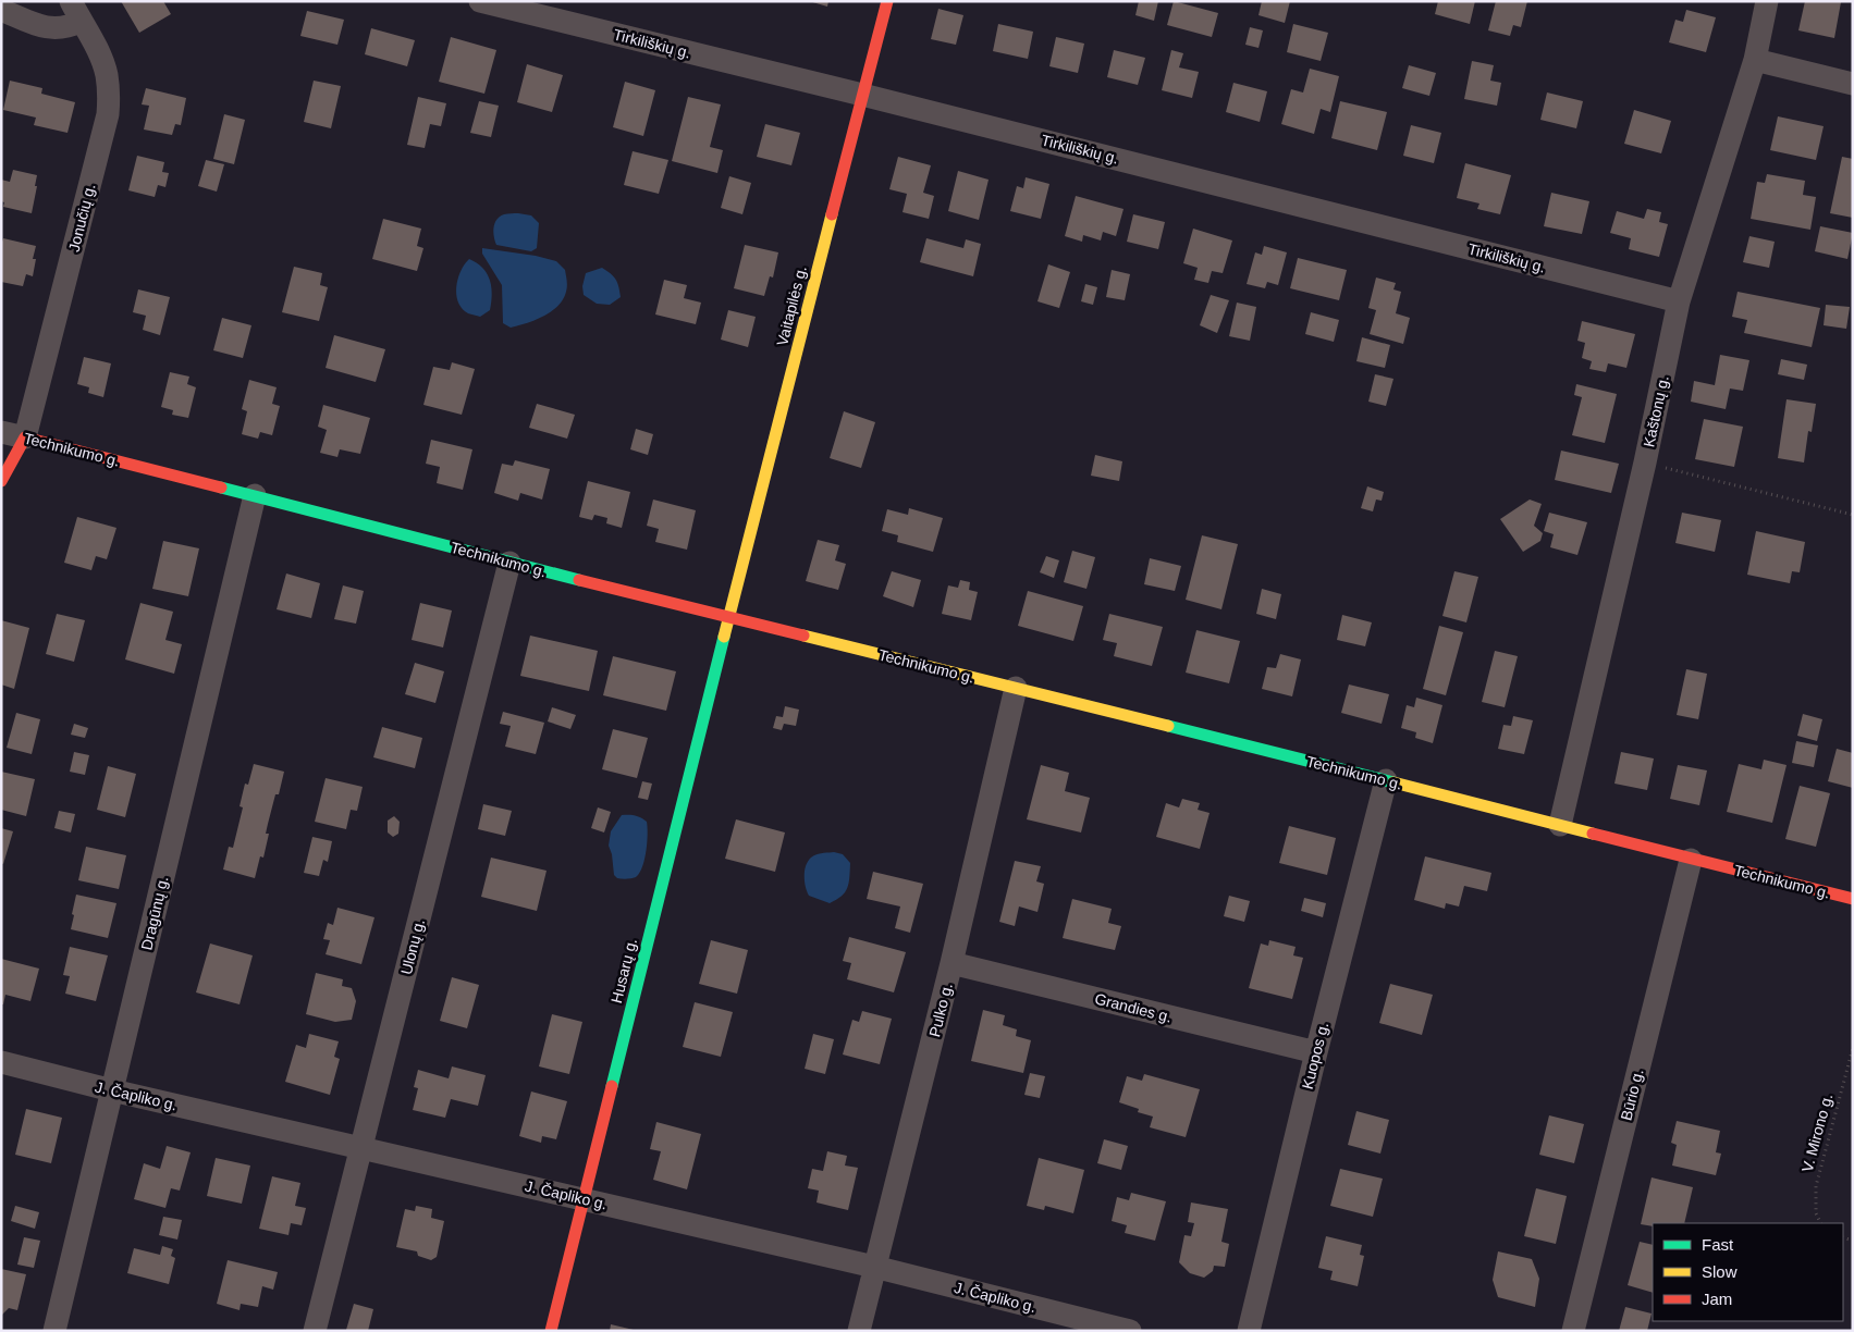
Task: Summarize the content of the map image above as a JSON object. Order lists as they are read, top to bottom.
{
  "streets": {
    "street": [
      "Tirkiliškių g.",
      "Jonučių g.",
      "Vaitapilės g.",
      "Kaštonų g.",
      "Technikumo g.",
      "Dragūnų g.",
      "Ulonų g.",
      "Husarų g.",
      "Grandies g.",
      "Pulko g.",
      "Kuopos g.",
      "Būrio g.",
      "J. Čapliko g."
    ],
    "path": ["V. Mirono g."]
  },
  "crossings": [
    ["Tirkiliškių g.", "Vaitapilės g."],
    ["Tirkiliškių g.", "Kaštonų g."],
    ["Jonučių g.", "Technikumo g."],
    ["Vaitapilės g.", "Technikumo g."],
    ["Vaitapilės g.", "Husarų g."],
    ["Kaštonų g.", "Technikumo g."],
    ["Technikumo g.", "Dragūnų g."],
    ["Technikumo g.", "Ulonų g."],
    ["Technikumo g.", "Husarų g."],
    ["Technikumo g.", "Pulko g."],
    ["Technikumo g.", "Kuopos g."],
    ["Technikumo g.", "Būrio g."],
    ["Dragūnų g.", "J. Čapliko g."],
    ["Ulonų g.", "J. Čapliko g."],
    ["Husarų g.", "J. Čapliko g."],
    ["Grandies g.", "Pulko g."],
    ["Grandies g.", "Kuopos g."],
    ["Pulko g.", "J. Čapliko g."]
  ],
  "legend": ["Fast", "Slow", "Jam"]
}
